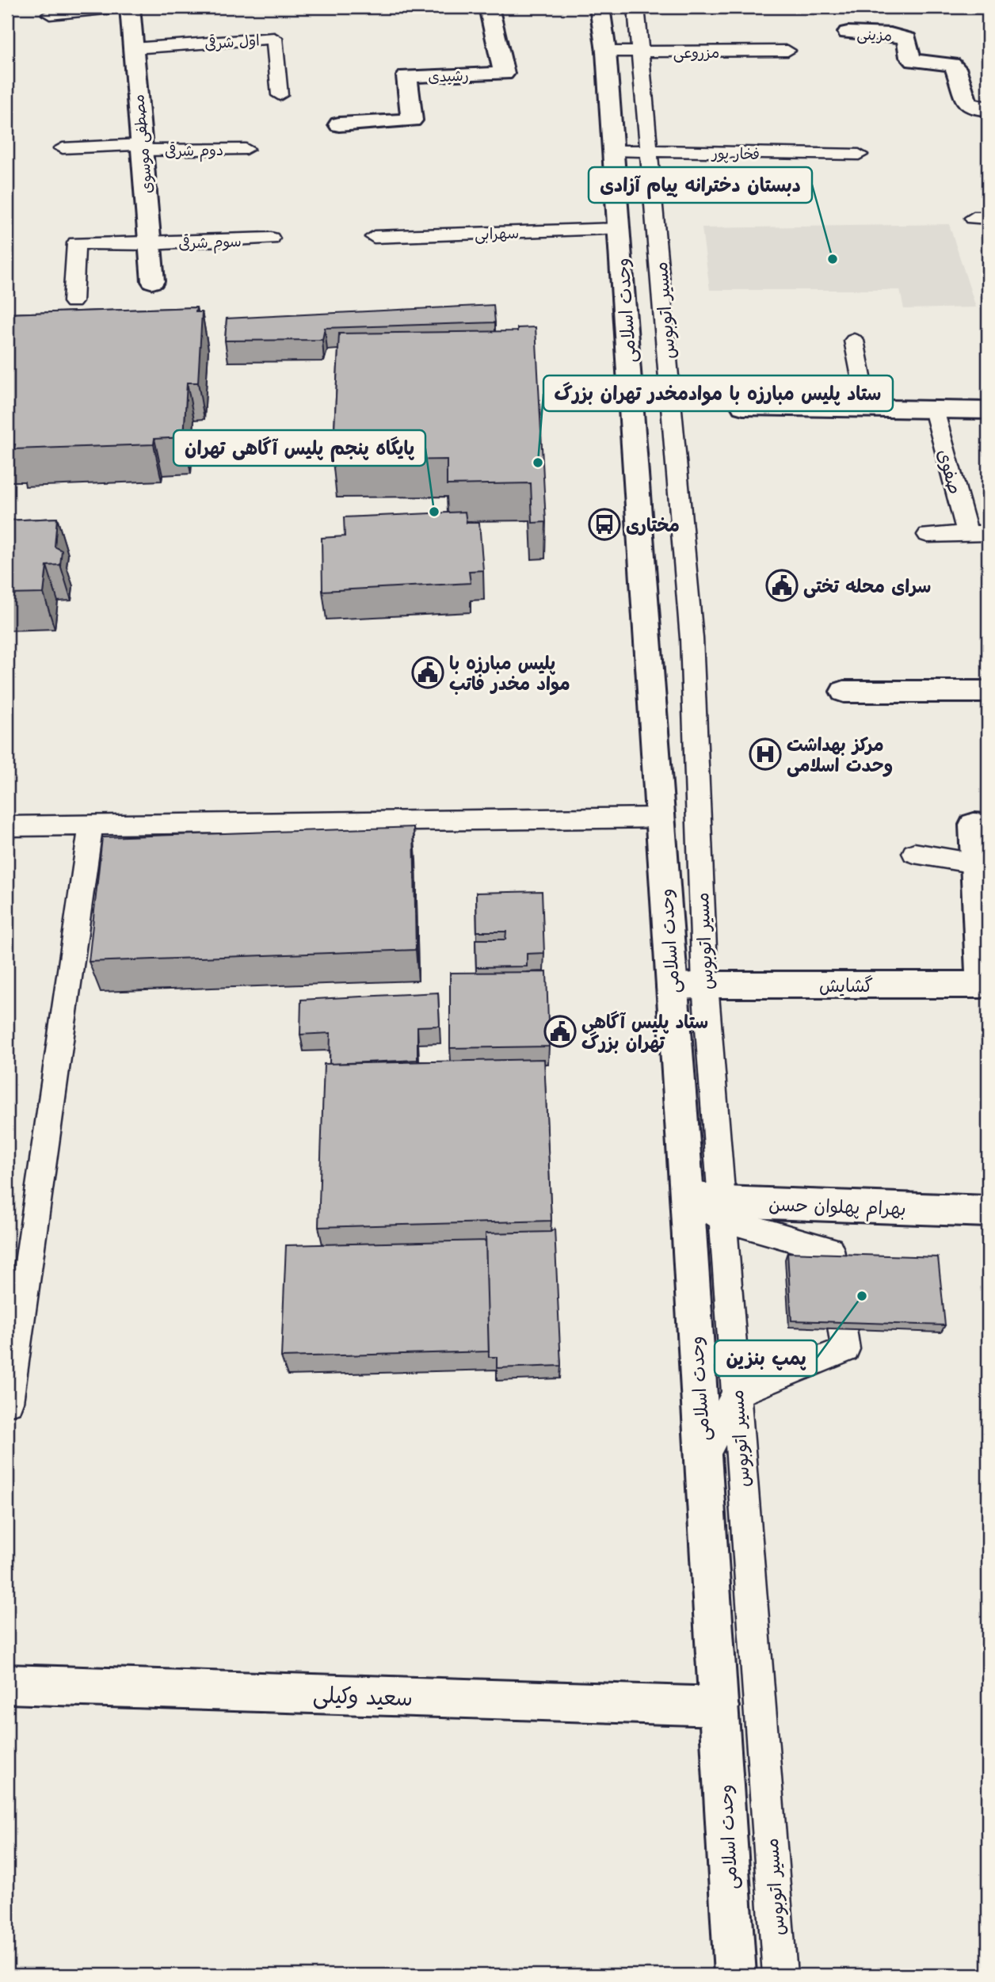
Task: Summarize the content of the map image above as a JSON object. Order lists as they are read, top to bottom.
{
  "streets": {
    "street": [
      "مزینی",
      "رشیدی",
      "مصطفی موسوی",
      "وحدت اسلامی",
      "گشایش",
      "بهرام پهلوان حسن",
      "سعید وکیلی"
    ],
    "lane": [
      "اول شرقی",
      "مزروعی",
      "دوم شرقی",
      "فخار پور",
      "سهرابی",
      "سوم شرقی",
      "مسیر اتوبوس",
      "صفوی"
    ]
  },
  "crossings": [
    ["اول شرقی", "مصطفی موسوی"],
    ["مزروعی", "وحدت اسلامی"],
    ["مزروعی", "مسیر اتوبوس"],
    ["مصطفی موسوی", "دوم شرقی"],
    ["مصطفی موسوی", "سوم شرقی"],
    ["فخار پور", "وحدت اسلامی"],
    ["فخار پور", "مسیر اتوبوس"],
    ["سهرابی", "وحدت اسلامی"],
    ["وحدت اسلامی", "گشایش"],
    ["وحدت اسلامی", "بهرام پهلوان حسن"],
    ["وحدت اسلامی", "سعید وکیلی"],
    ["مسیر اتوبوس", "گشایش"],
    ["مسیر اتوبوس", "بهرام پهلوان حسن"]
  ],
  "places": {
    "other": [
      "دبستان دخترانه پیام آزادی",
      "ستاد پلیس مبارزه با موادمخدر تهران بزرگ",
      "پایگاه پنجم پلیس آگاهی تهران",
      "پمپ بنزین"
    ],
    "bus stop": ["مختاری"],
    "public building": ["سرای محله تختی", "پلیس مبارزه با مواد مخدر فاتب", "ستاد پلیس آگاهی تهران بزرگ"],
    "hospital": ["مرکز بهداشت وحدت اسلامی"]
  }
}
